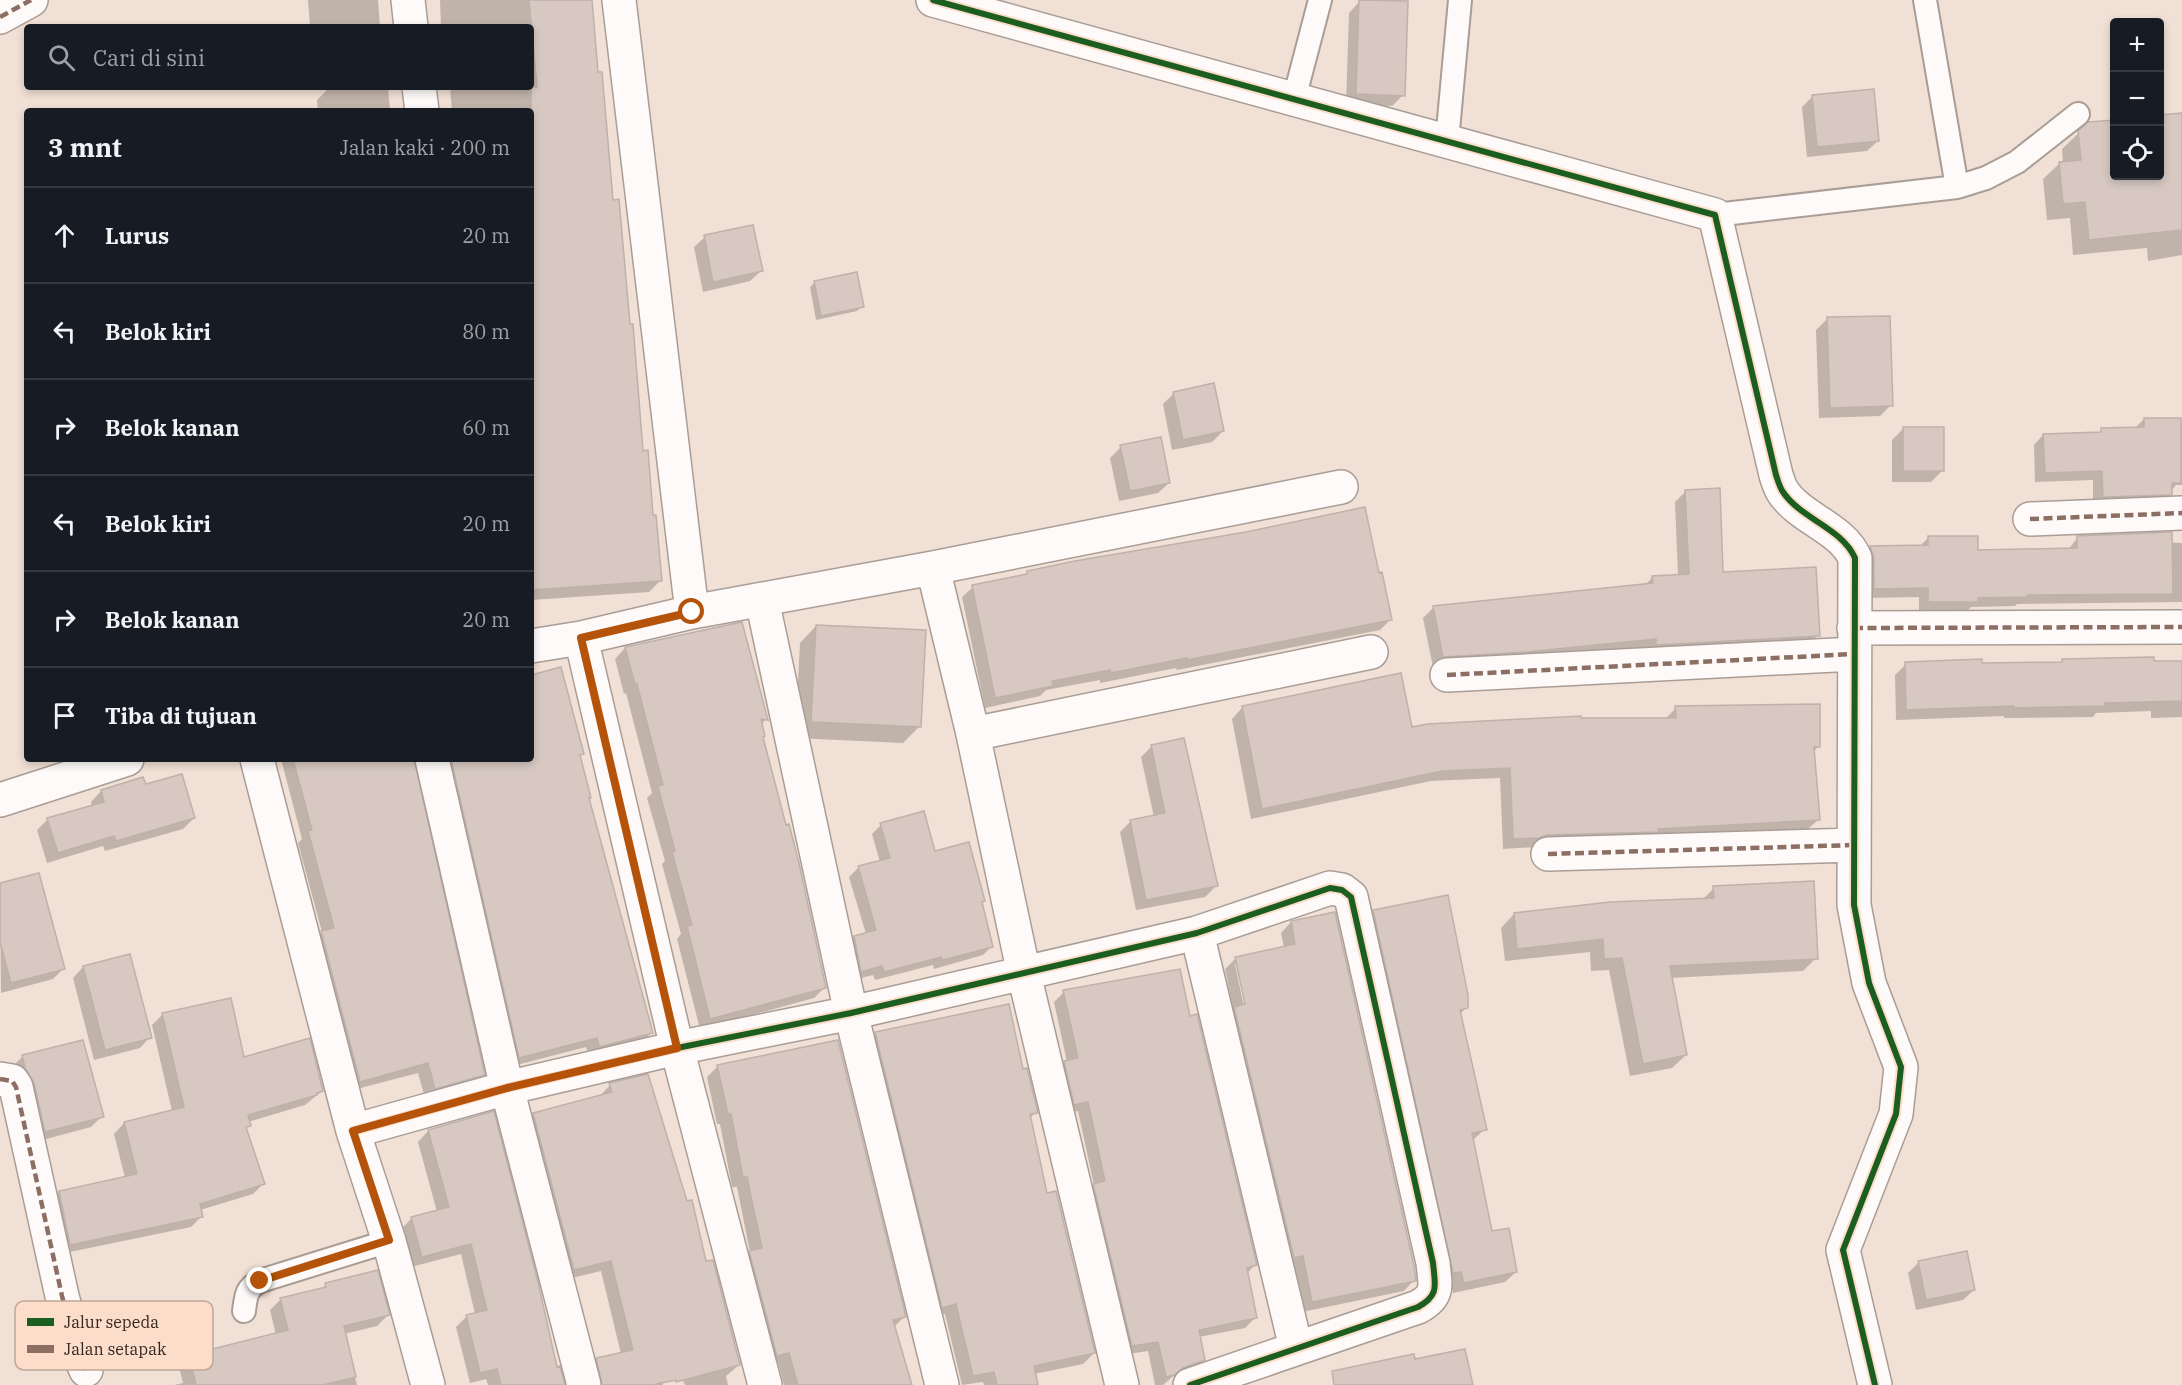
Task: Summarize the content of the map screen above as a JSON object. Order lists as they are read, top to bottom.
{
  "legend": ["Jalur sepeda", "Jalan setapak"],
  "page": {
    "map_buttons": ["+", "−"],
    "search": "Cari di sini",
    "heading": ["3 mnt", "Jalan kaki · 200 m"],
    "list": [
      ["Lurus", "20 m"],
      ["Belok kiri", "80 m"],
      ["Belok kanan", "60 m"],
      ["Belok kiri", "20 m"],
      ["Belok kanan", "20 m"],
      "Tiba di tujuan"
    ]
  }
}
